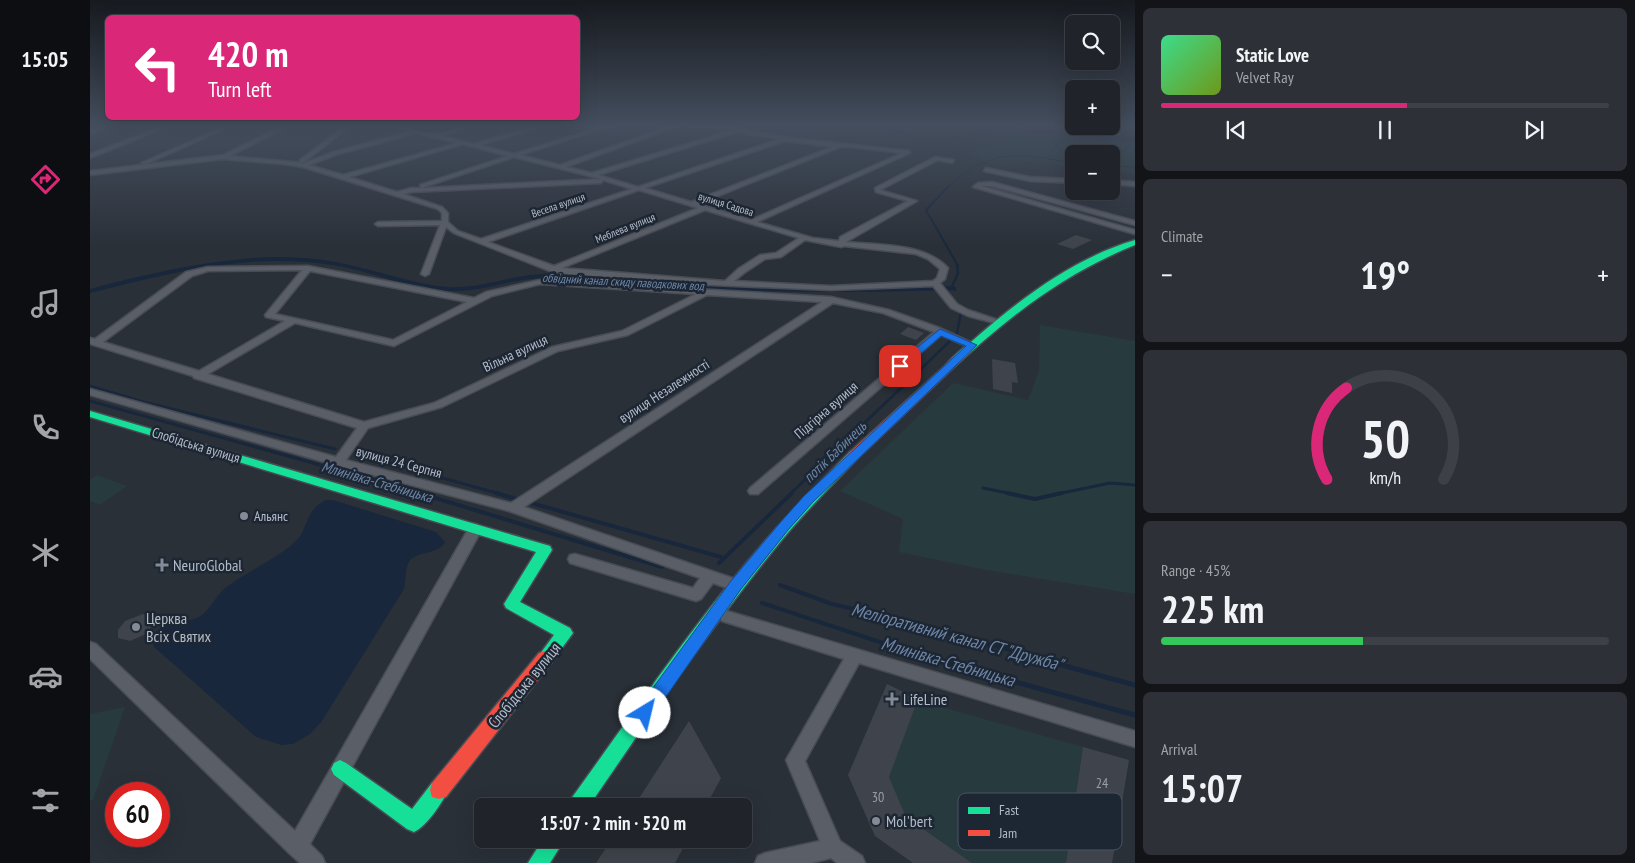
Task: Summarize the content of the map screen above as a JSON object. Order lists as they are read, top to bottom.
{
  "streets": {
    "main road": ["Слобідська вулиця"],
    "street": [
      "вулиця Садова",
      "Весела вулиця",
      "Меблева вулиця",
      "Вільна вулиця",
      "вулиця Незалежності",
      "Підгірна вулиця",
      "вулиця 24 Серпня"
    ]
  },
  "crossings": [
    ["вулиця Садова", "Весела вулиця"],
    ["вулиця Садова", "Меблева вулиця"],
    ["Вільна вулиця", "вулиця 24 Серпня"],
    ["вулиця Незалежності", "вулиця 24 Серпня"]
  ],
  "water": [
    "обвідний канал скиду паводкових вод",
    "потік Бабинець",
    "Млинівка-Стебницька",
    "Меліоративний канал СТ \"Дружба\""
  ],
  "places": {
    "other": ["Альянс", "Церква Всіх Святих", "Mol'bert"],
    "health": ["NeuroGlobal", "LifeLine"]
  },
  "house_numbers": ["24", "30"],
  "legend": ["Fast", "Jam"],
  "page": {
    "tabs": "15:05",
    "map_buttons": ["+", "−"],
    "turn": ["420 m", "Turn left"],
    "song": ["Static Love", "Velvet Ray"],
    "tile": [
      "Climate",
      ["Range · 45%", "225 km"],
      ["Arrival", "15:07"]
    ],
    "heat": ["−", "19°", "+"],
    "limit": "60",
    "trip": "15:07 · 2 min · 520 m",
    "gauge": ["50", "km/h"]
  }
}
